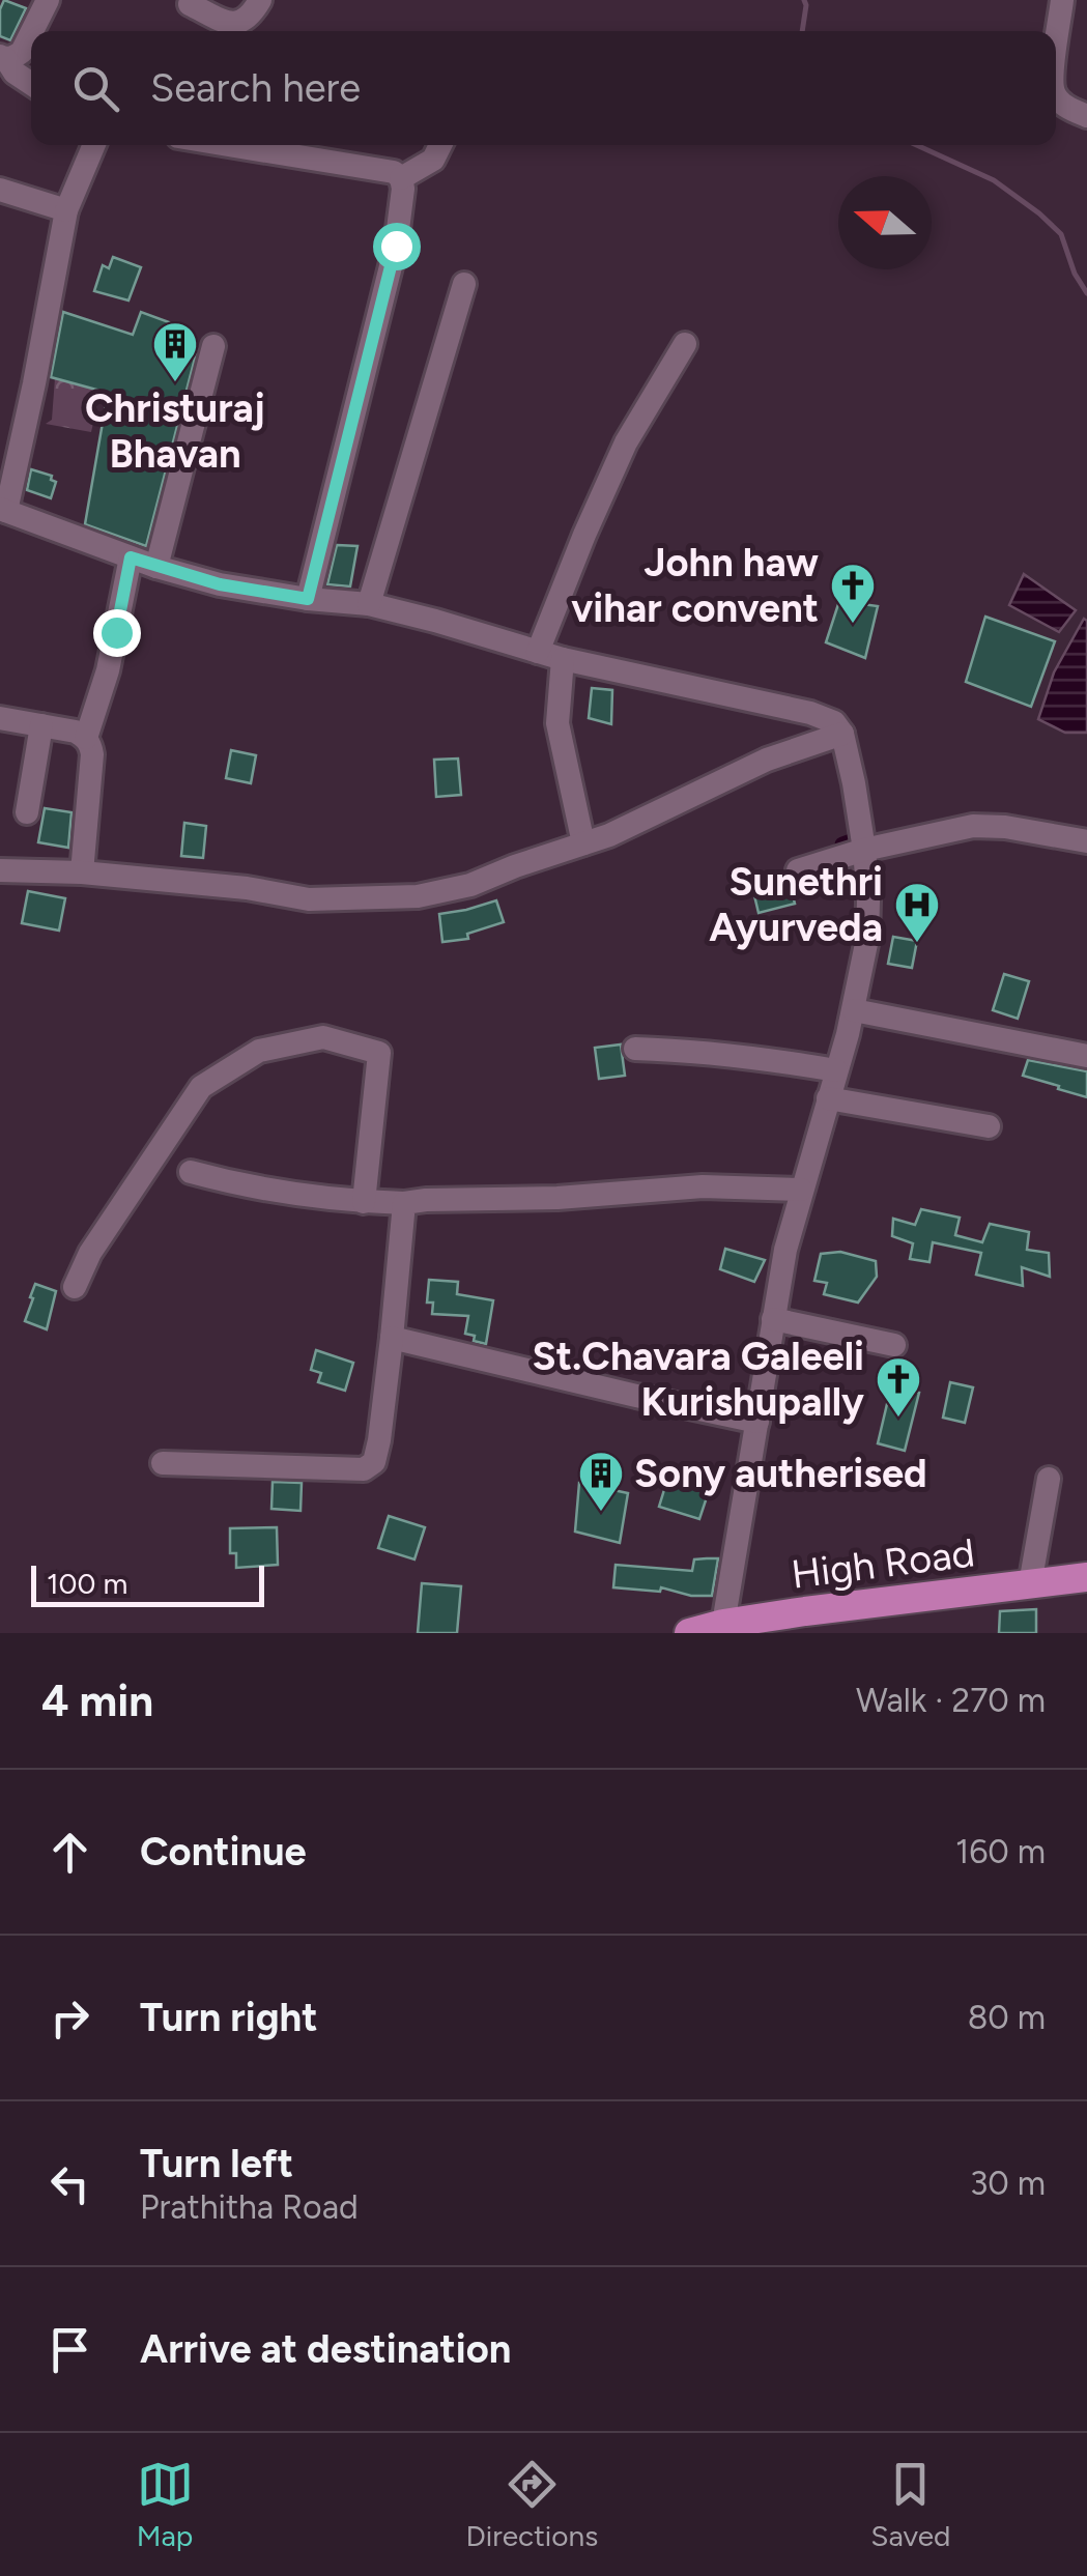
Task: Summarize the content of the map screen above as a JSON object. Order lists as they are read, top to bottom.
{
  "streets": {
    "main road": ["High Road"]
  },
  "places": {
    "building": ["Christuraj Bhavan", "Sony autherised"],
    "church": ["John haw vihar convent", "St.Chavara Galeeli Kurishupally"],
    "hospital": ["Sunethri Ayurveda"]
  },
  "scale_bar": "100 m",
  "north": "left",
  "page": {
    "search": "Search here",
    "scale": "100 m",
    "heading": ["4 min", "Walk · 270 m"],
    "list": [
      ["Continue", "160 m"],
      ["Turn right", "80 m"],
      ["Turn left", "Prathitha Road", "30 m"],
      "Arrive at destination"
    ],
    "nav": ["Map", "Directions", "Saved"]
  }
}
